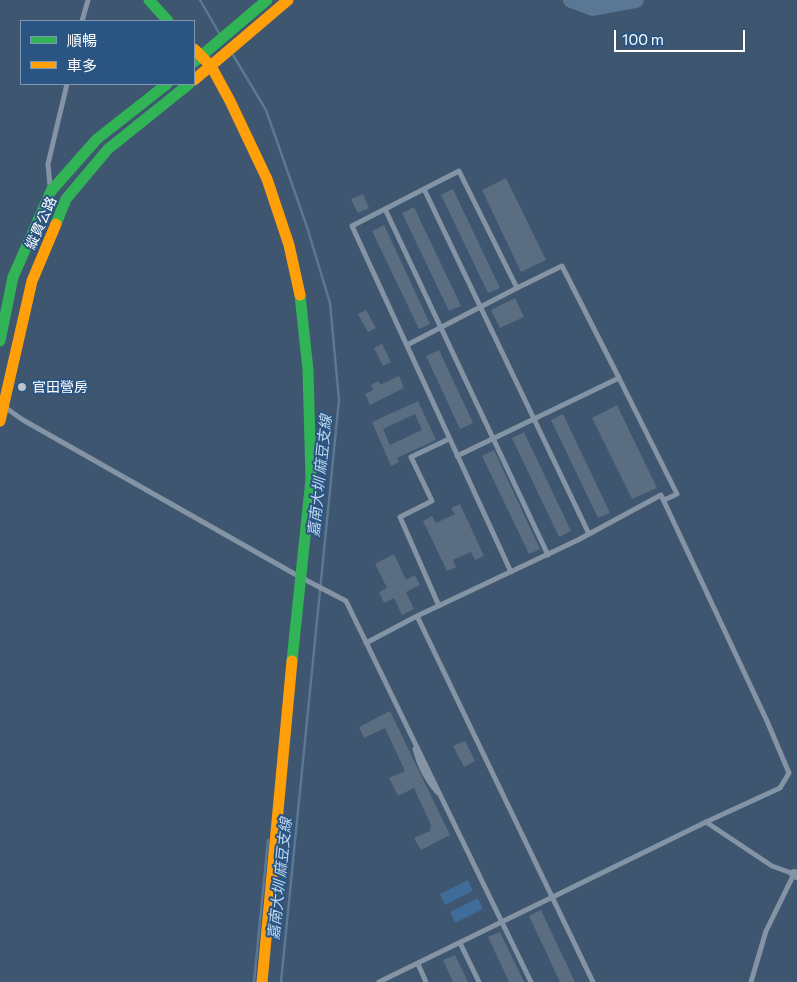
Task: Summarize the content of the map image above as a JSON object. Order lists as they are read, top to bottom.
{
  "streets": {
    "street": ["縱貫公路"]
  },
  "water": ["嘉南大圳 麻豆支線"],
  "places": ["官田營房"],
  "legend": ["順暢", "車多"],
  "scale_bar": "100 m"
}
